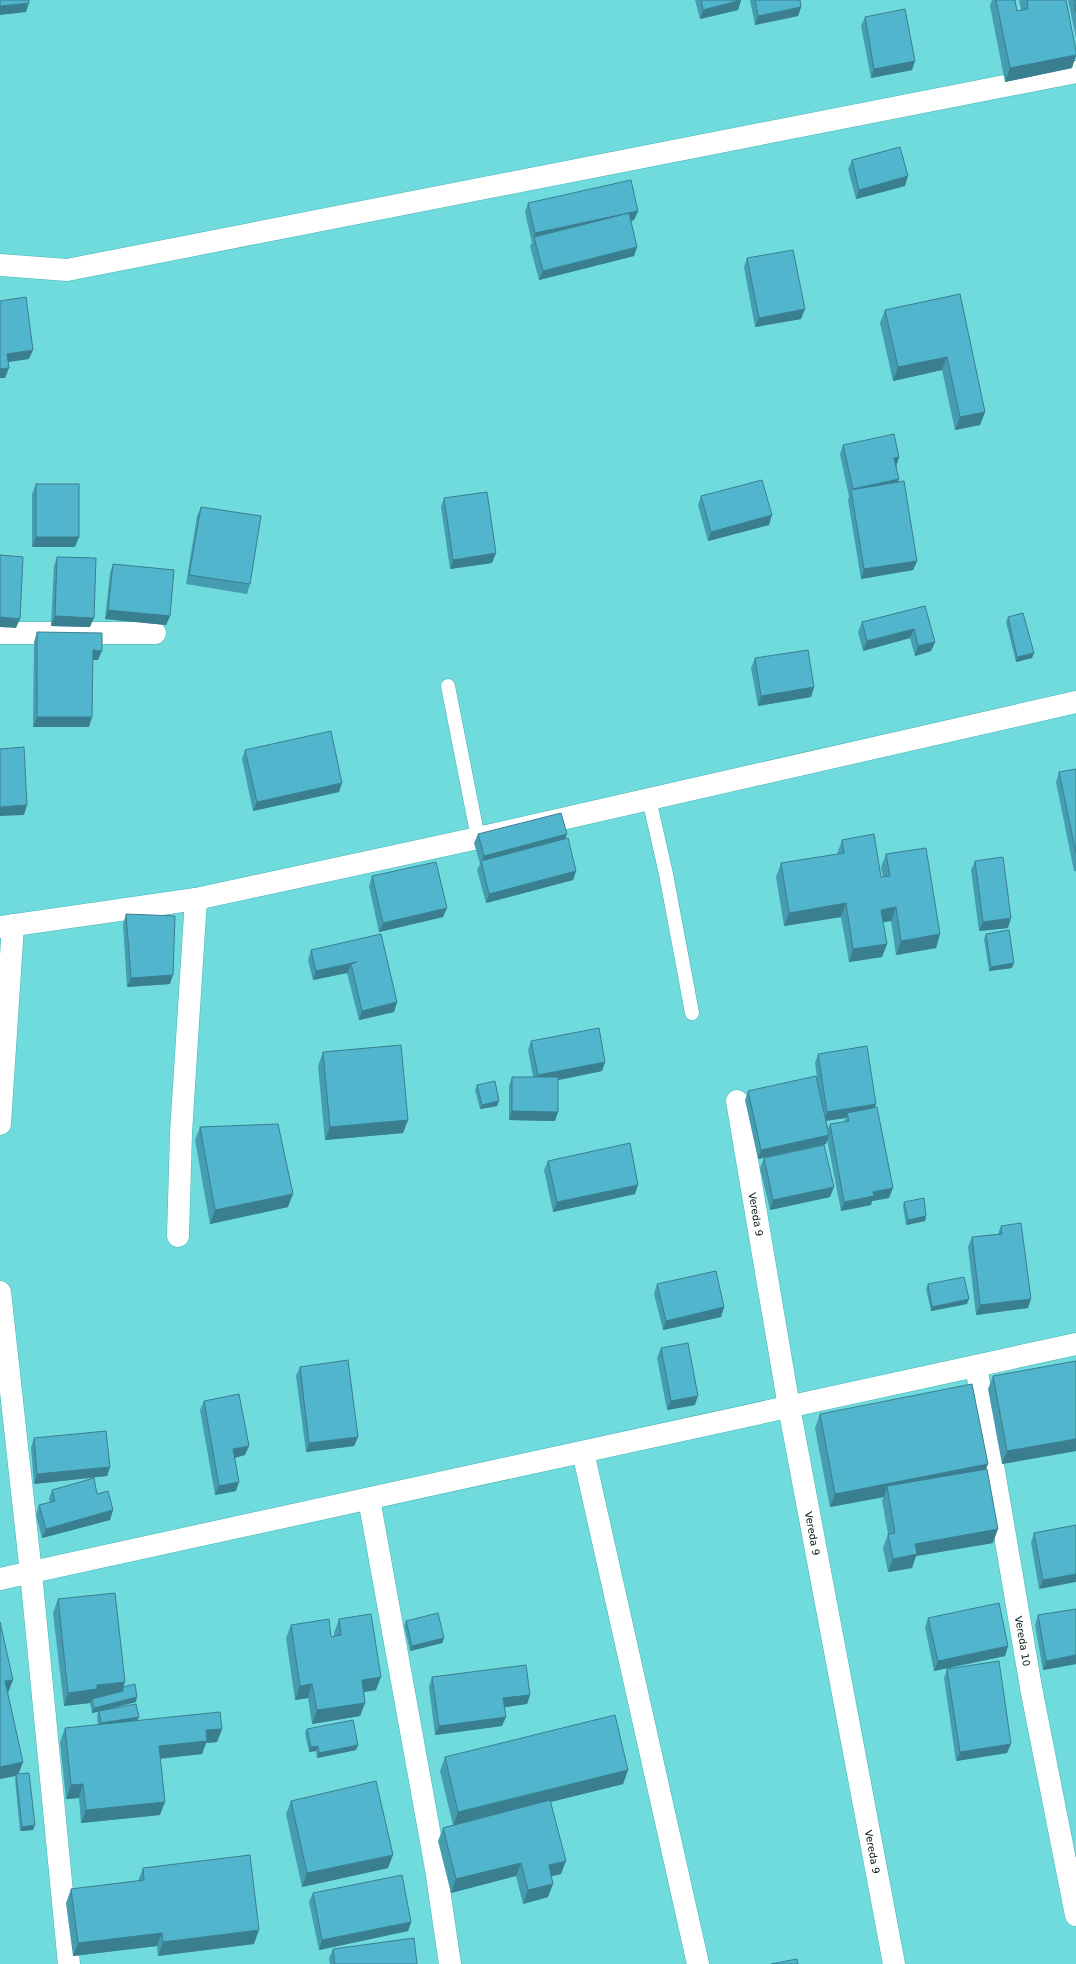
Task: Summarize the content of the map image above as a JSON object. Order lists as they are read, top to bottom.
{
  "streets": {
    "street": ["Vereda 9", "Vereda 10"]
  }
}
